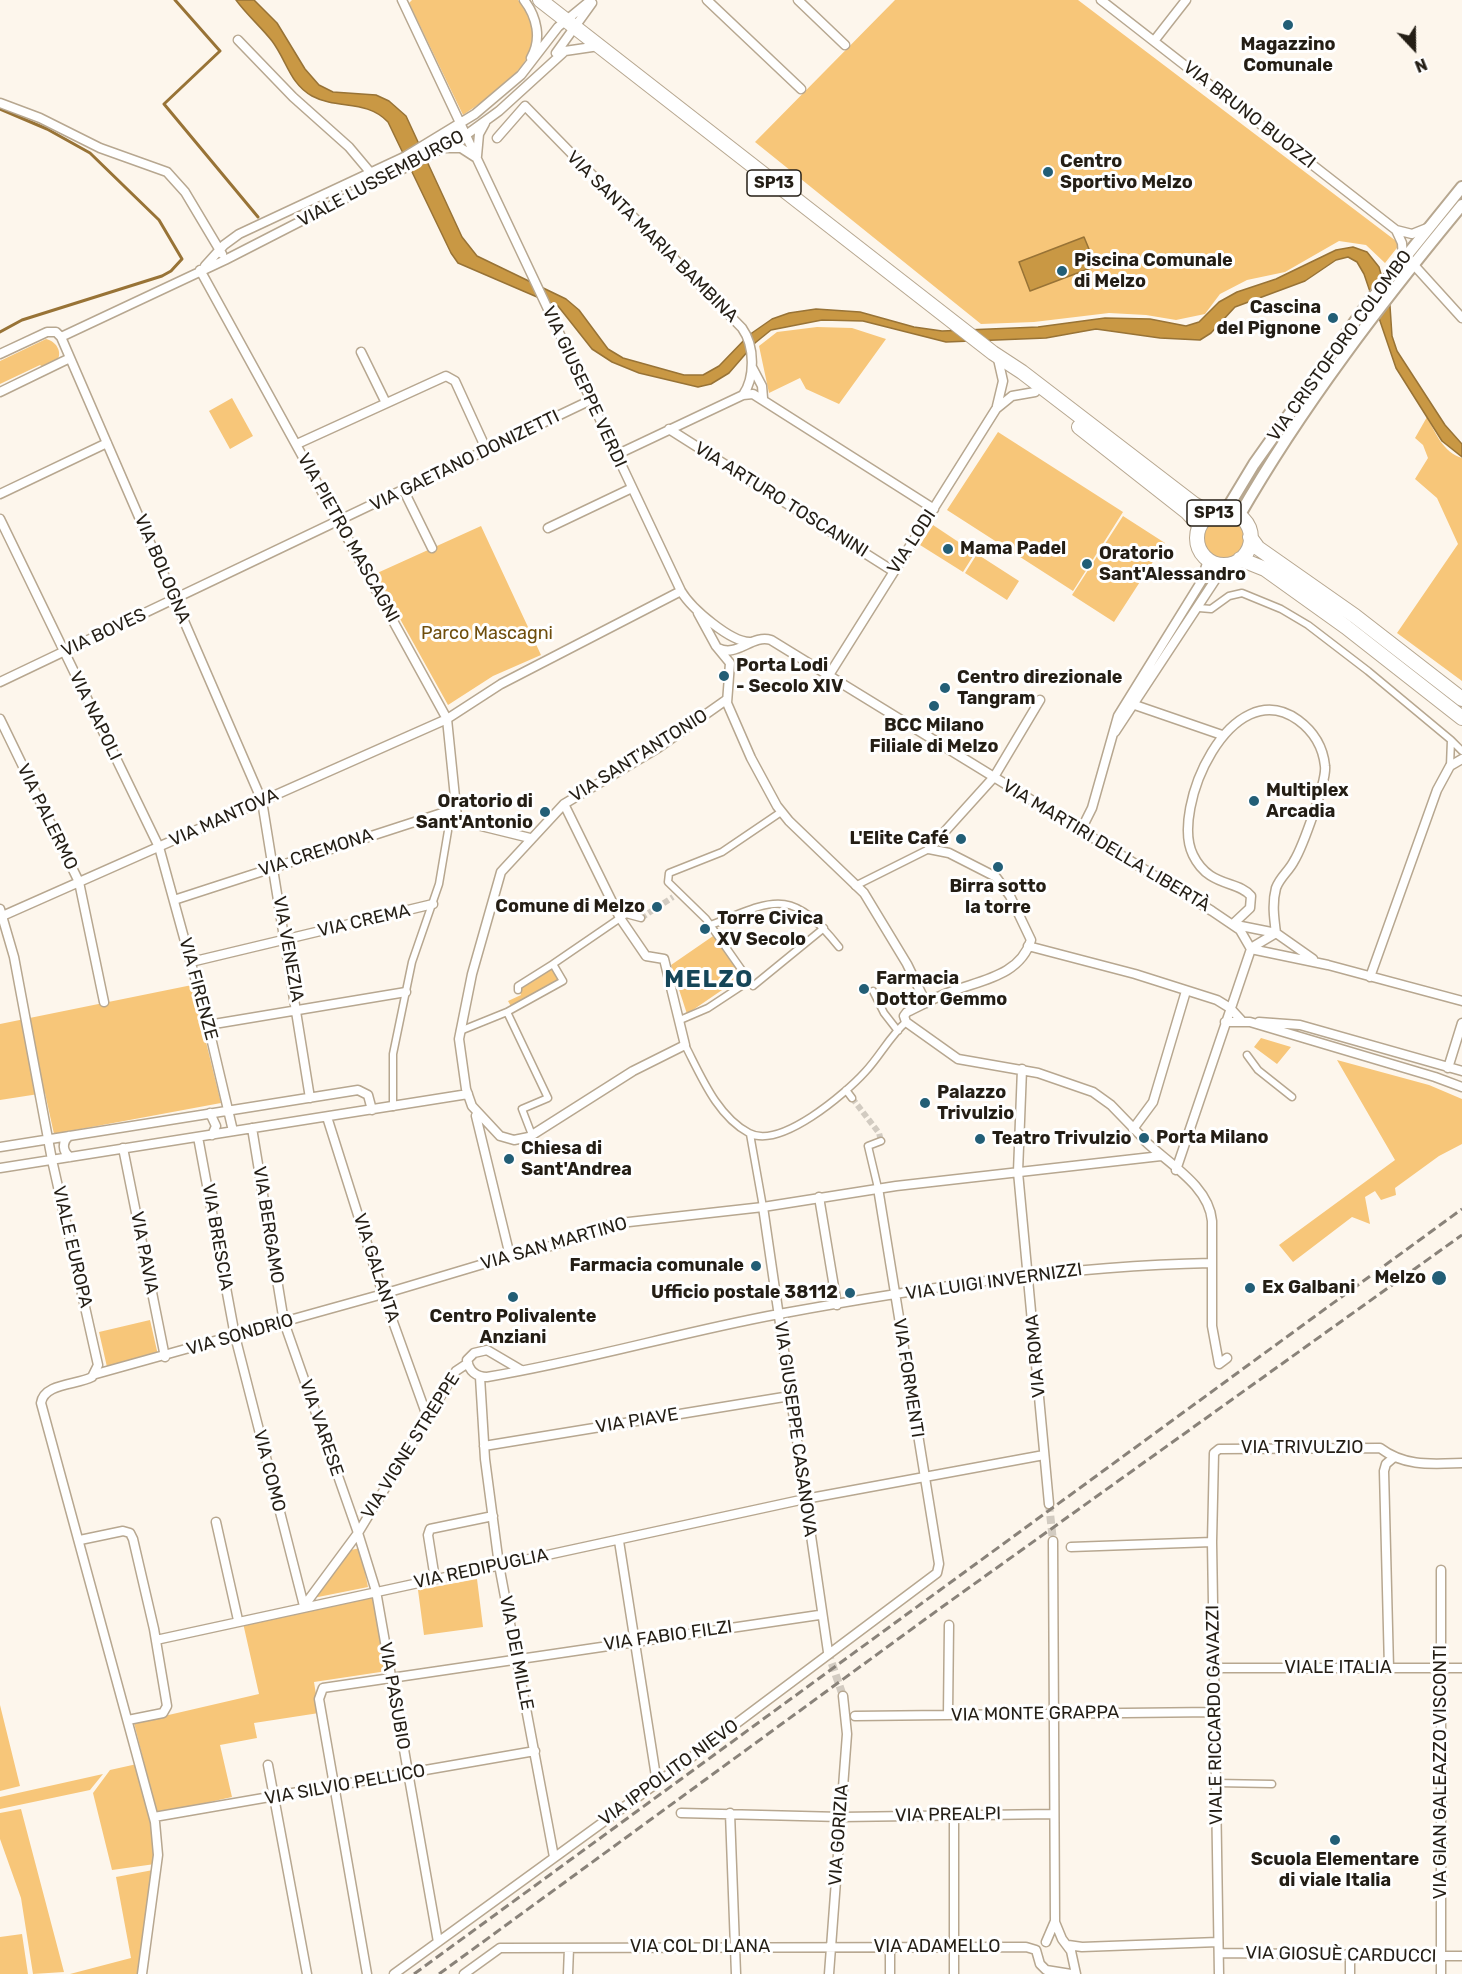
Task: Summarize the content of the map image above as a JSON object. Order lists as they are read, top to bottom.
{
  "streets": {
    "main road": ["SP13"],
    "street": [
      "VIA BRUNO BUOZZI",
      "VIALE LUSSEMBURGO",
      "VIA SANTA MARIA BAMBINA",
      "VIA CRISTOFORO COLOMBO",
      "VIA GIUSEPPE VERDI",
      "VIA GAETANO DONIZETTI",
      "VIA ARTURO TOSCANINI",
      "VIA PIETRO MASCAGNI",
      "VIA LODI",
      "VIA BOLOGNA",
      "VIA BOVES",
      "VIA NAPOLI",
      "VIA SANT'ANTONIO",
      "VIA PALERMO",
      "VIA MANTOVA",
      "VIA MARTIRI DELLA LIBERTÀ",
      "VIA CREMONA",
      "VIA CREMA",
      "VIA VENEZIA",
      "VIA FIRENZE",
      "VIA BERGAMO",
      "VIA BRESCIA",
      "VIA SAN MARTINO",
      "VIALE EUROPA",
      "VIA PAVIA",
      "VIA GALANTA",
      "VIA LUIGI INVERNIZZI",
      "VIA SONDRIO",
      "VIA ROMA",
      "VIA FORMENTI",
      "VIA PIAVE",
      "VIA VARESE",
      "VIA GIUSEPPE CASANOVA",
      "VIA VIGNE STREPPE",
      "VIA TRIVULZIO",
      "VIA COMO",
      "VIA REDIPUGLIA",
      "VIA FABIO FILZI",
      "VIA DEI MILLE",
      "VIALE ITALIA",
      "VIA PASUBIO",
      "VIA MONTE GRAPPA",
      "VIALE RICCARDO GAVAZZI",
      "VIA GIAN GALEAZZO VISCONTI",
      "VIA IPPOLITO NIEVO",
      "VIA SILVIO PELLICO",
      "VIA PREALPI",
      "VIA GORIZIA",
      "VIA COL DI LANA",
      "VIA ADAMELLO",
      "VIA GIOSUÈ CARDUCCI"
    ]
  },
  "crossings": [
    ["VIALE LUSSEMBURGO", "SP13"],
    ["VIALE LUSSEMBURGO", "VIA GIUSEPPE VERDI"],
    ["VIALE LUSSEMBURGO", "VIA PIETRO MASCAGNI"],
    ["VIALE LUSSEMBURGO", "VIA BOLOGNA"],
    ["SP13", "VIA CRISTOFORO COLOMBO"],
    ["SP13", "VIA LODI"],
    ["VIA GIUSEPPE VERDI", "VIA GAETANO DONIZETTI"],
    ["VIA GIUSEPPE VERDI", "VIA MANTOVA"],
    ["VIA GAETANO DONIZETTI", "VIA PIETRO MASCAGNI"],
    ["VIA GAETANO DONIZETTI", "VIA BOVES"],
    ["VIA ARTURO TOSCANINI", "VIA LODI"],
    ["VIA PIETRO MASCAGNI", "VIA BOVES"],
    ["VIA PIETRO MASCAGNI", "VIA MANTOVA"],
    ["VIA PIETRO MASCAGNI", "VIA CREMONA"],
    ["VIA LODI", "VIA MARTIRI DELLA LIBERTÀ"],
    ["VIA BOLOGNA", "VIA BOVES"],
    ["VIA BOLOGNA", "VIA MANTOVA"],
    ["VIA BOLOGNA", "VIA VENEZIA"],
    ["VIA BOVES", "VIA NAPOLI"],
    ["VIA NAPOLI", "VIA MANTOVA"],
    ["VIA NAPOLI", "VIA FIRENZE"],
    ["VIA PALERMO", "VIA MANTOVA"],
    ["VIA MANTOVA", "VIA VENEZIA"],
    ["VIA MANTOVA", "VIA FIRENZE"],
    ["VIA MANTOVA", "VIALE EUROPA"],
    ["VIA CREMONA", "VIA VENEZIA"],
    ["VIA CREMONA", "VIA FIRENZE"],
    ["VIA CREMA", "VIA VENEZIA"],
    ["VIA CREMA", "VIA FIRENZE"],
    ["VIA BERGAMO", "VIA SONDRIO"],
    ["VIA BERGAMO", "VIA VARESE"],
    ["VIA BRESCIA", "VIA SONDRIO"],
    ["VIA BRESCIA", "VIA COMO"],
    ["VIA SAN MARTINO", "VIA GALANTA"],
    ["VIA SAN MARTINO", "VIA SONDRIO"],
    ["VIA SAN MARTINO", "VIA ROMA"],
    ["VIA SAN MARTINO", "VIA FORMENTI"],
    ["VIA SAN MARTINO", "VIA GIUSEPPE CASANOVA"],
    ["VIALE EUROPA", "VIA SONDRIO"],
    ["VIA PAVIA", "VIA SONDRIO"],
    ["VIA GALANTA", "VIA SONDRIO"],
    ["VIA GALANTA", "VIA VIGNE STREPPE"],
    ["VIA LUIGI INVERNIZZI", "VIA ROMA"],
    ["VIA LUIGI INVERNIZZI", "VIA FORMENTI"],
    ["VIA LUIGI INVERNIZZI", "VIA GIUSEPPE CASANOVA"],
    ["VIA LUIGI INVERNIZZI", "VIA DEI MILLE"],
    ["VIA SONDRIO", "VIA VARESE"],
    ["VIA SONDRIO", "VIA COMO"],
    ["VIA ROMA", "VIA REDIPUGLIA"],
    ["VIA FORMENTI", "VIA REDIPUGLIA"],
    ["VIA FORMENTI", "VIA IPPOLITO NIEVO"],
    ["VIA PIAVE", "VIA GIUSEPPE CASANOVA"],
    ["VIA PIAVE", "VIA DEI MILLE"],
    ["VIA VARESE", "VIA VIGNE STREPPE"],
    ["VIA VARESE", "VIA REDIPUGLIA"],
    ["VIA VARESE", "VIA PASUBIO"],
    ["VIA GIUSEPPE CASANOVA", "VIA REDIPUGLIA"],
    ["VIA VIGNE STREPPE", "VIA COMO"],
    ["VIA VIGNE STREPPE", "VIA REDIPUGLIA"],
    ["VIA TRIVULZIO", "VIALE RICCARDO GAVAZZI"],
    ["VIA COMO", "VIA REDIPUGLIA"],
    ["VIA REDIPUGLIA", "VIA DEI MILLE"],
    ["VIA REDIPUGLIA", "VIA PASUBIO"],
    ["VIA FABIO FILZI", "VIA DEI MILLE"],
    ["VIA FABIO FILZI", "VIA PASUBIO"],
    ["VIA FABIO FILZI", "VIA SILVIO PELLICO"],
    ["VIA DEI MILLE", "VIA IPPOLITO NIEVO"],
    ["VIA DEI MILLE", "VIA SILVIO PELLICO"],
    ["VIALE ITALIA", "VIALE RICCARDO GAVAZZI"],
    ["VIALE ITALIA", "VIA GIAN GALEAZZO VISCONTI"],
    ["VIA PASUBIO", "VIA IPPOLITO NIEVO"],
    ["VIA PASUBIO", "VIA SILVIO PELLICO"],
    ["VIA MONTE GRAPPA", "VIALE RICCARDO GAVAZZI"],
    ["VIALE RICCARDO GAVAZZI", "VIA GIOSUÈ CARDUCCI"],
    ["VIA GIAN GALEAZZO VISCONTI", "VIA GIOSUÈ CARDUCCI"],
    ["VIA PREALPI", "VIA GORIZIA"],
    ["VIA GORIZIA", "VIA COL DI LANA"],
    ["VIA GORIZIA", "VIA ADAMELLO"],
    ["VIA COL DI LANA", "VIA ADAMELLO"]
  ],
  "districts": ["MELZO"],
  "parks": ["Parco Mascagni"],
  "places": [
    "Magazzino Comunale",
    "Centro Sportivo Melzo",
    "Piscina Comunale di Melzo",
    "Cascina del Pignone",
    "Mama Padel",
    "Oratorio Sant'Alessandro",
    "Porta Lodi - Secolo XIV",
    "Centro direzionale Tangram",
    "BCC Milano Filiale di Melzo",
    "Multiplex Arcadia",
    "Oratorio di Sant'Antonio",
    "L'Elite Café",
    "Birra sotto la torre",
    "Comune di Melzo",
    "Torre Civica XV Secolo",
    "Farmacia Dottor Gemmo",
    "Palazzo Trivulzio",
    "Porta Milano",
    "Teatro Trivulzio",
    "Chiesa di Sant'Andrea",
    "Farmacia comunale",
    "Melzo",
    "Ex Galbani",
    "Ufficio postale 38112",
    "Centro Polivalente Anziani",
    "Scuola Elementare di viale Italia"
  ],
  "north": "bottom"
}
